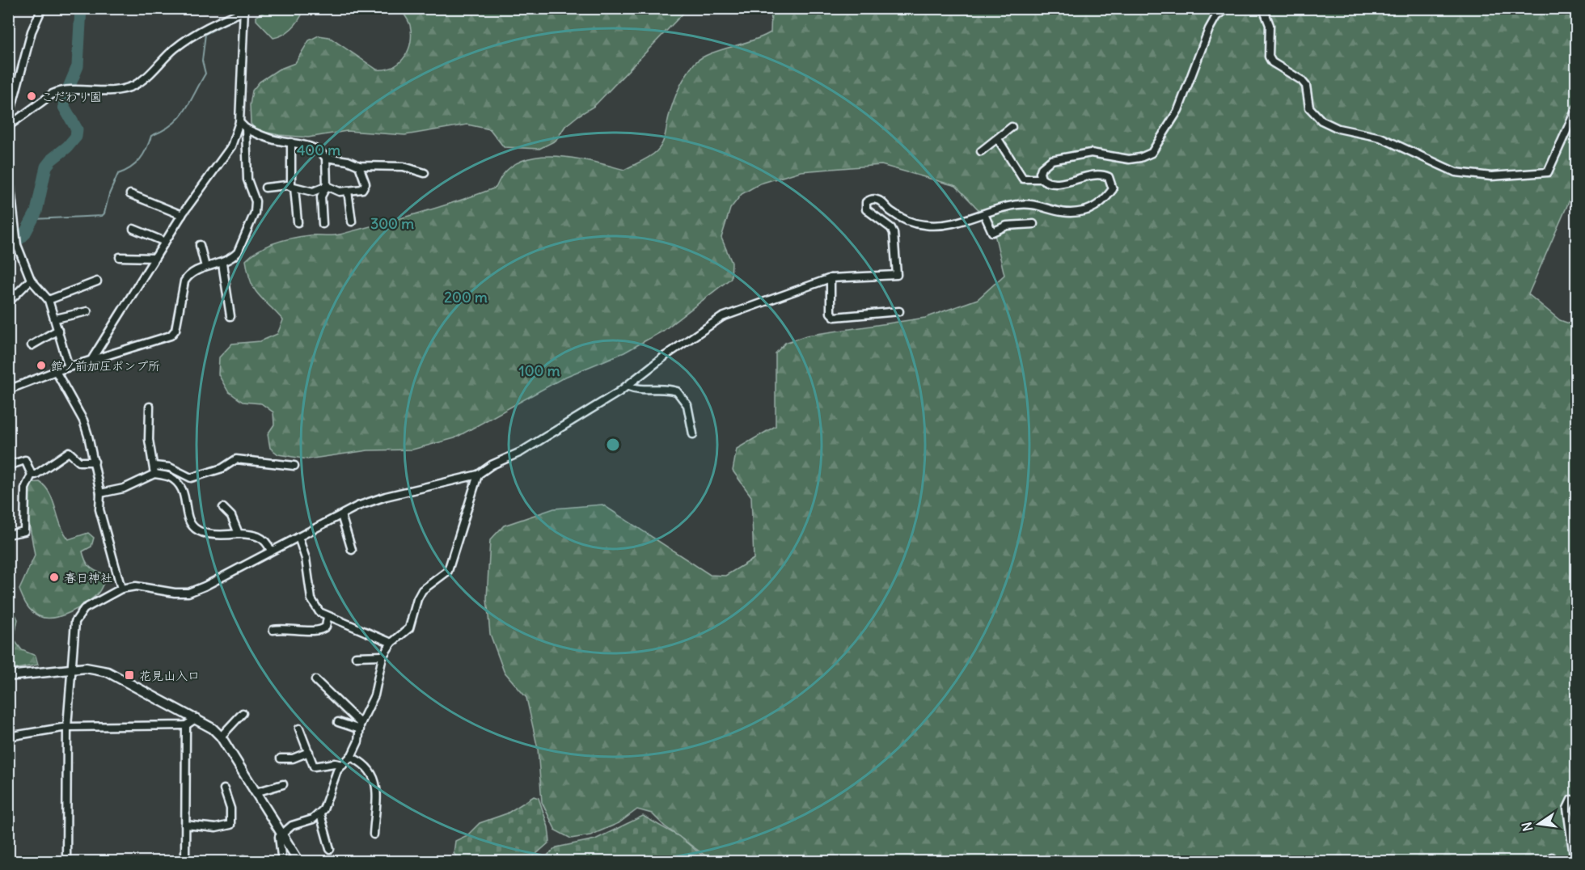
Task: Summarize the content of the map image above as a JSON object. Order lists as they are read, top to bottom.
{
  "places": {
    "other": ["こだわり園", "館ノ前加圧ポンプ所", "春日神社"],
    "transit": ["花見山入口"]
  },
  "north": "left",
  "rings": [
    "400 m",
    "300 m",
    "200 m",
    "100 m"
  ]
}
